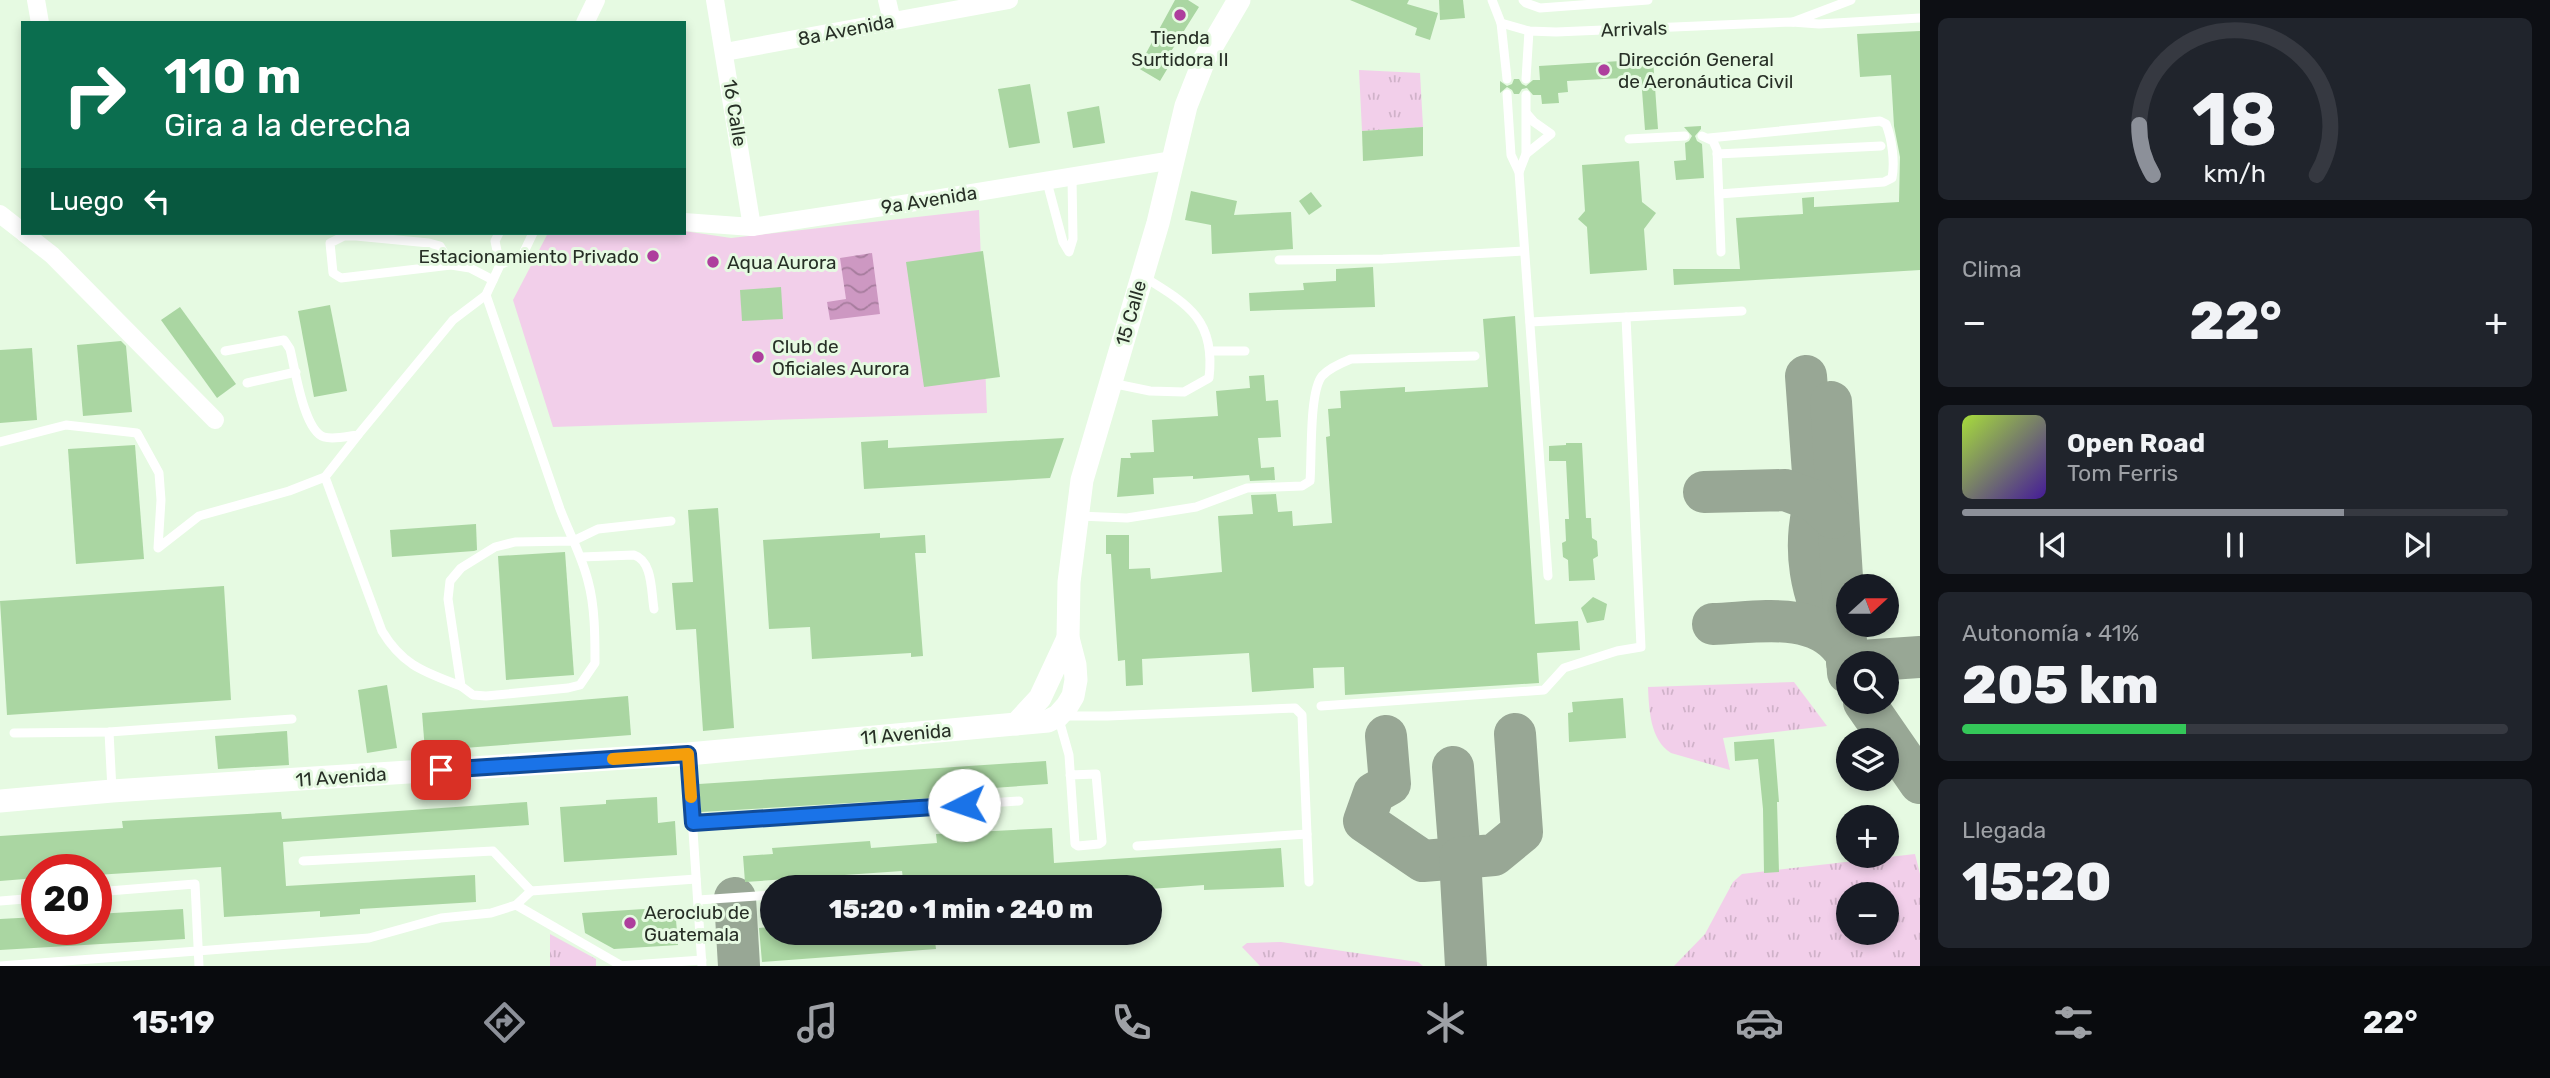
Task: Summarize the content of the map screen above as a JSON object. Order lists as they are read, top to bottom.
{
  "streets": {
    "main road": ["15 Calle", "11 Avenida"],
    "street": ["8a Avenida", "16 Calle", "9a Avenida"],
    "lane": ["Arrivals"]
  },
  "crossings": [
    ["8a Avenida", "16 Calle"],
    ["16 Calle", "9a Avenida"],
    ["9a Avenida", "15 Calle"]
  ],
  "places": [
    "Tienda Surtidora II",
    "Dirección General de Aeronáutica Civil",
    "Estacionamiento Privado",
    "Aqua Aurora",
    "Club de Oficiales Aurora",
    "Aeroclub de Guatemala"
  ],
  "north": "right",
  "page": {
    "turn": ["110 m", "Gira a la derecha"],
    "then": "Luego",
    "tile": [
      "Clima",
      ["Autonomía · 41%", "205 km"],
      ["Llegada", "15:20"]
    ],
    "heat": ["−", "22°", "+"],
    "song": ["Open Road", "Tom Ferris"],
    "map_buttons": ["+", "−"],
    "limit": "20",
    "trip": "15:20 · 1 min · 240 m",
    "tabs": ["15:19", "22°"],
    "gauge": ["18", "km/h"]
  }
}
